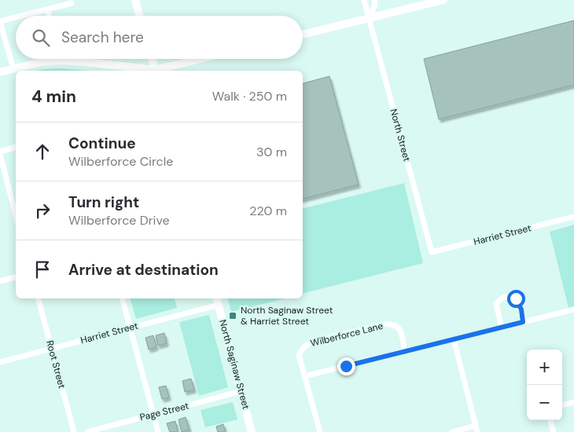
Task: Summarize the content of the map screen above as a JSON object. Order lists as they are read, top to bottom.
{
  "streets": {
    "main road": ["North Saginaw Street"],
    "street": [
      "North Street",
      "Harriet Street",
      "Wilberforce Lane",
      "Root Street",
      "Page Street"
    ]
  },
  "crossings": [
    ["North Street", "Harriet Street"],
    ["Harriet Street", "Root Street"],
    ["Harriet Street", "North Saginaw Street"],
    ["North Saginaw Street", "Page Street"]
  ],
  "places": {
    "transit": ["North Saginaw Street & Harriet Street"]
  },
  "page": {
    "search": "Search here",
    "heading": ["4 min", "Walk · 250 m"],
    "list": [
      ["Continue", "Wilberforce Circle", "30 m"],
      ["Turn right", "Wilberforce Drive", "220 m"],
      "Arrive at destination"
    ],
    "map_buttons": ["+", "−"]
  }
}
